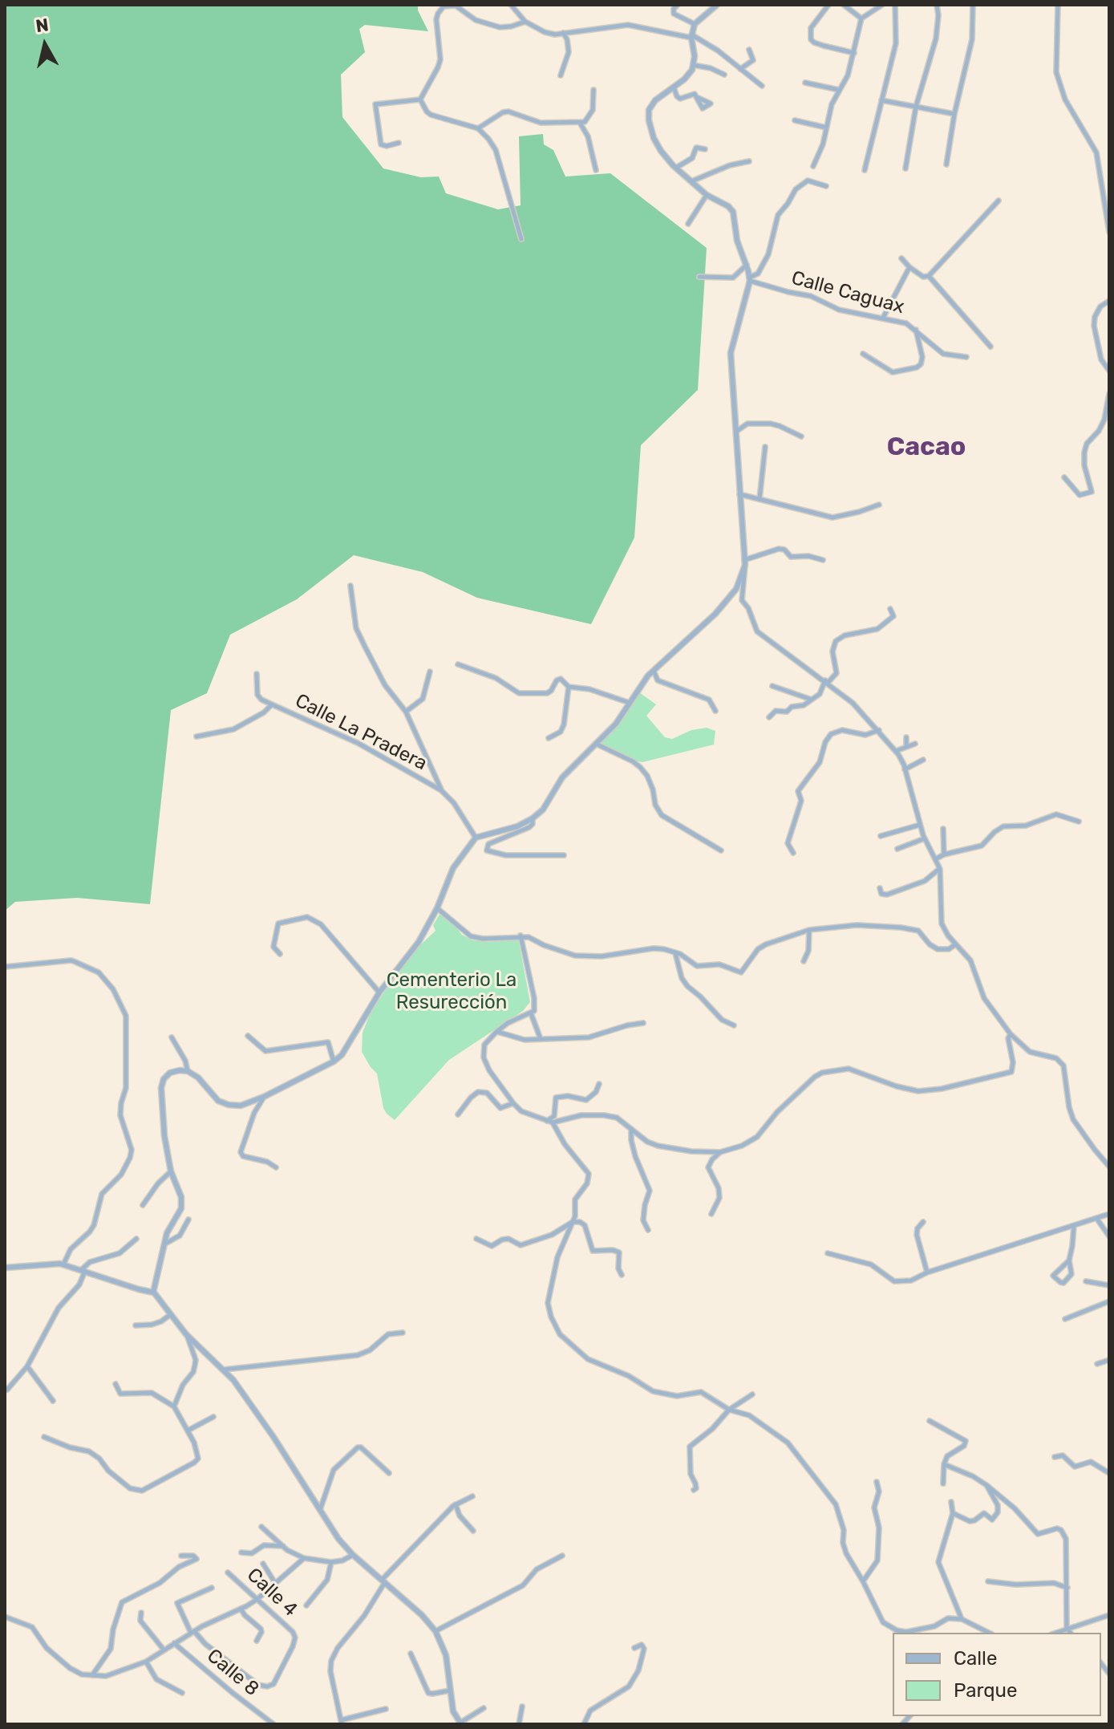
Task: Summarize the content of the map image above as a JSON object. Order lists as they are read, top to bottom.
{
  "streets": {
    "street": [
      "Calle Caguax",
      "Calle La Pradera",
      "Calle 4",
      "Calle 8"
    ]
  },
  "districts": ["Cacao"],
  "parks": ["Cementerio La Resurección"],
  "legend": ["Calle", "Parque"],
  "north": "top"
}
